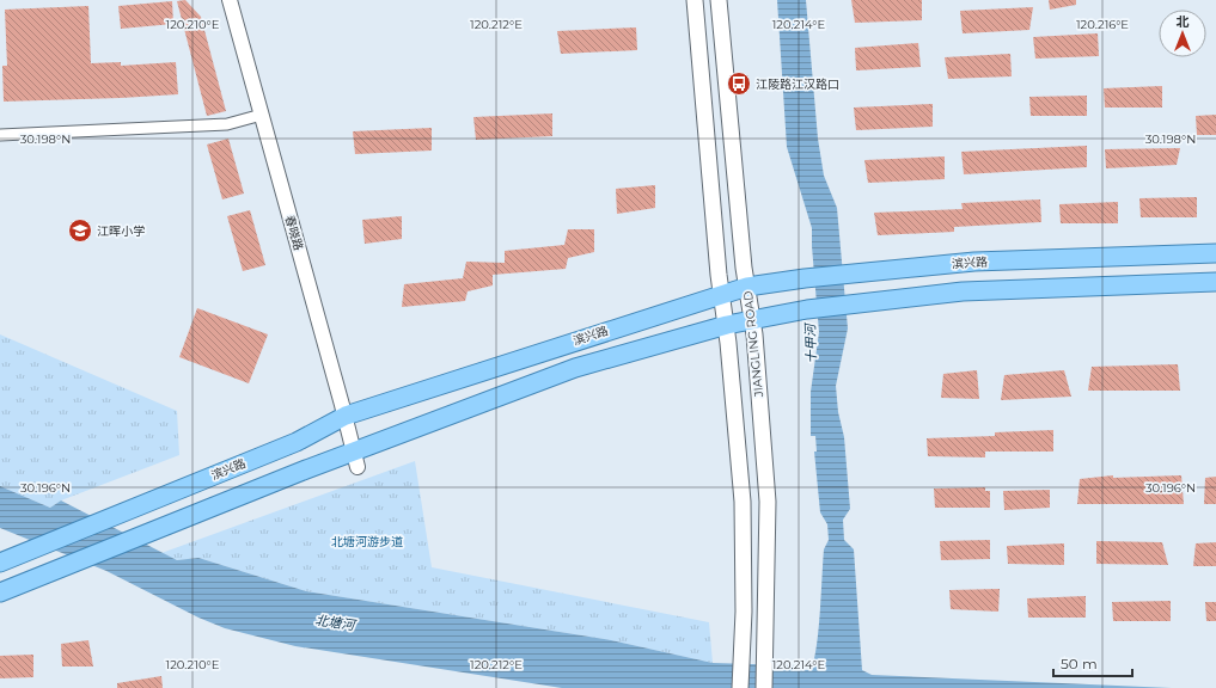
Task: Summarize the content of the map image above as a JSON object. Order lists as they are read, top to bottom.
{
  "streets": {
    "main road": ["滨兴路", "JIANGLING ROAD"],
    "street": ["春晓路"]
  },
  "crossings": [
    ["春晓路", "滨兴路"],
    ["滨兴路", "JIANGLING ROAD"]
  ],
  "water": ["十甲河", "北塘河"],
  "parks": ["北塘河游步道"],
  "places": {
    "bus stop": ["江陵路江汉路口"],
    "school or university": ["江晖小学"]
  },
  "scale_bar": "50 m",
  "north": "top",
  "coordinates": [
    "120.210°E",
    "120.212°E",
    "120.214°E",
    "120.216°E",
    "30.198°N",
    "30.196°N"
  ]
}
